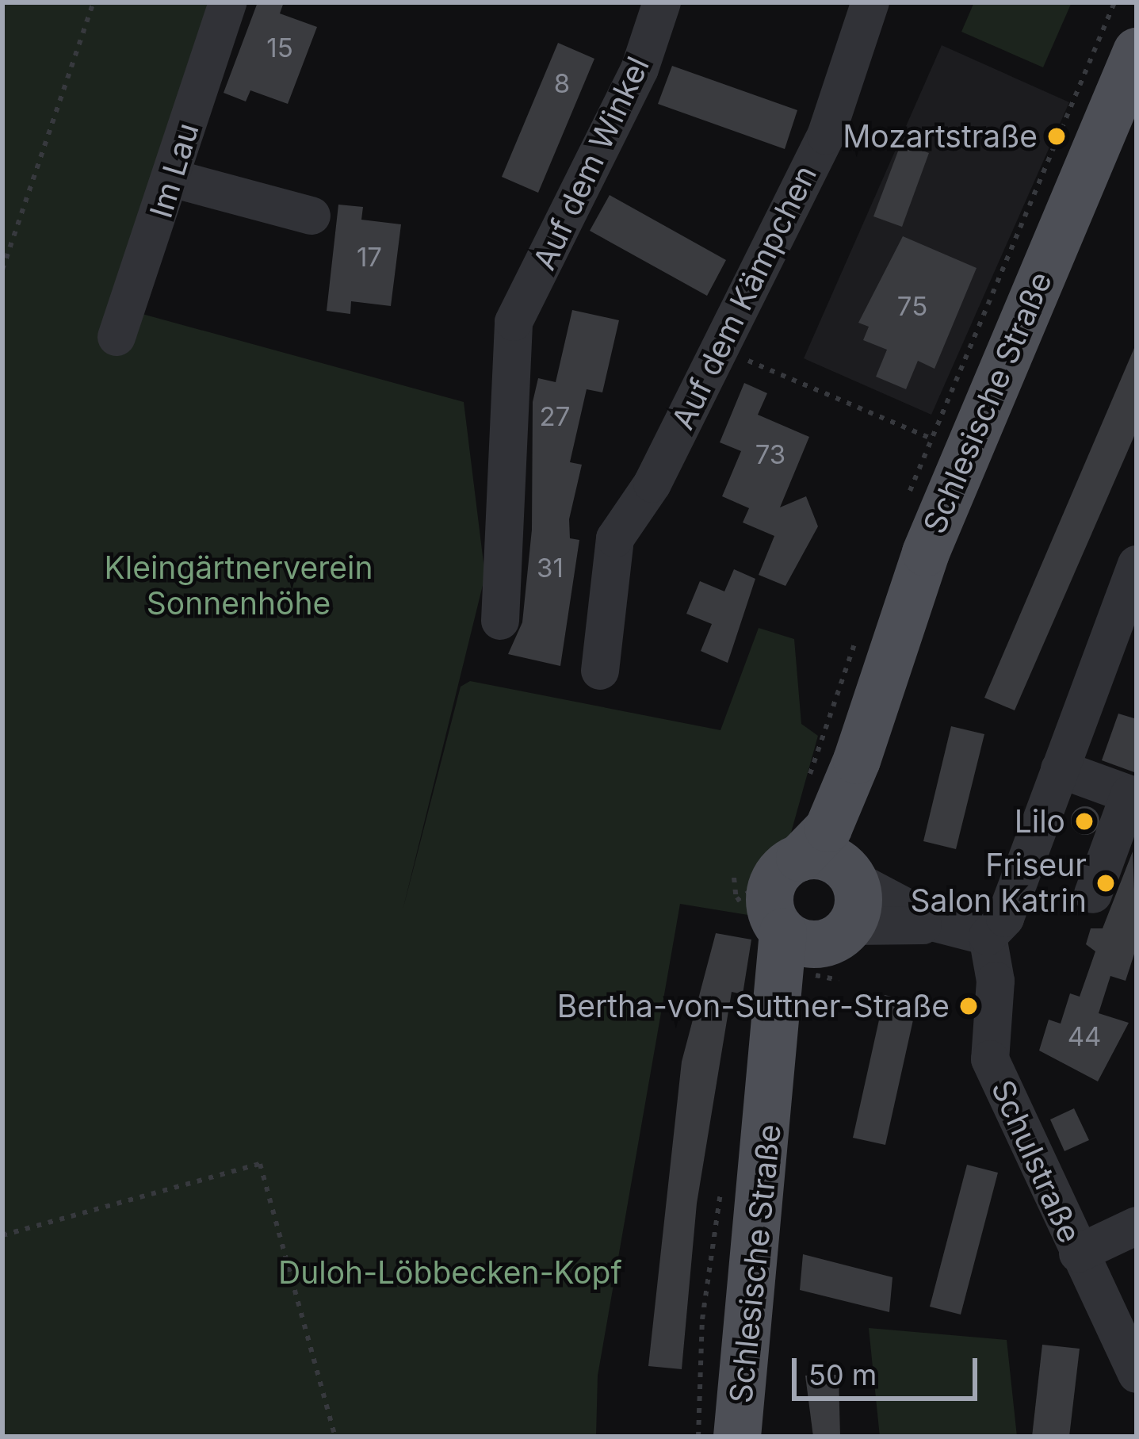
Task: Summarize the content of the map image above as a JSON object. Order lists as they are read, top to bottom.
{
  "streets": {
    "main road": ["Schlesische Straße"],
    "street": [
      "Auf dem Winkel",
      "Im Lau",
      "Auf dem Kämpchen",
      "Schulstraße"
    ]
  },
  "parks": ["Kleingärtnerverein Sonnenhöhe", "Duloh-Löbbecken-Kopf"],
  "places": [
    "Mozartstraße",
    "Lilo",
    "Friseur Salon Katrin",
    "Bertha-von-Suttner-Straße"
  ],
  "house_numbers": [
    "15",
    "8",
    "17",
    "75",
    "27",
    "73",
    "31",
    "44"
  ],
  "scale_bar": "50 m"
}
